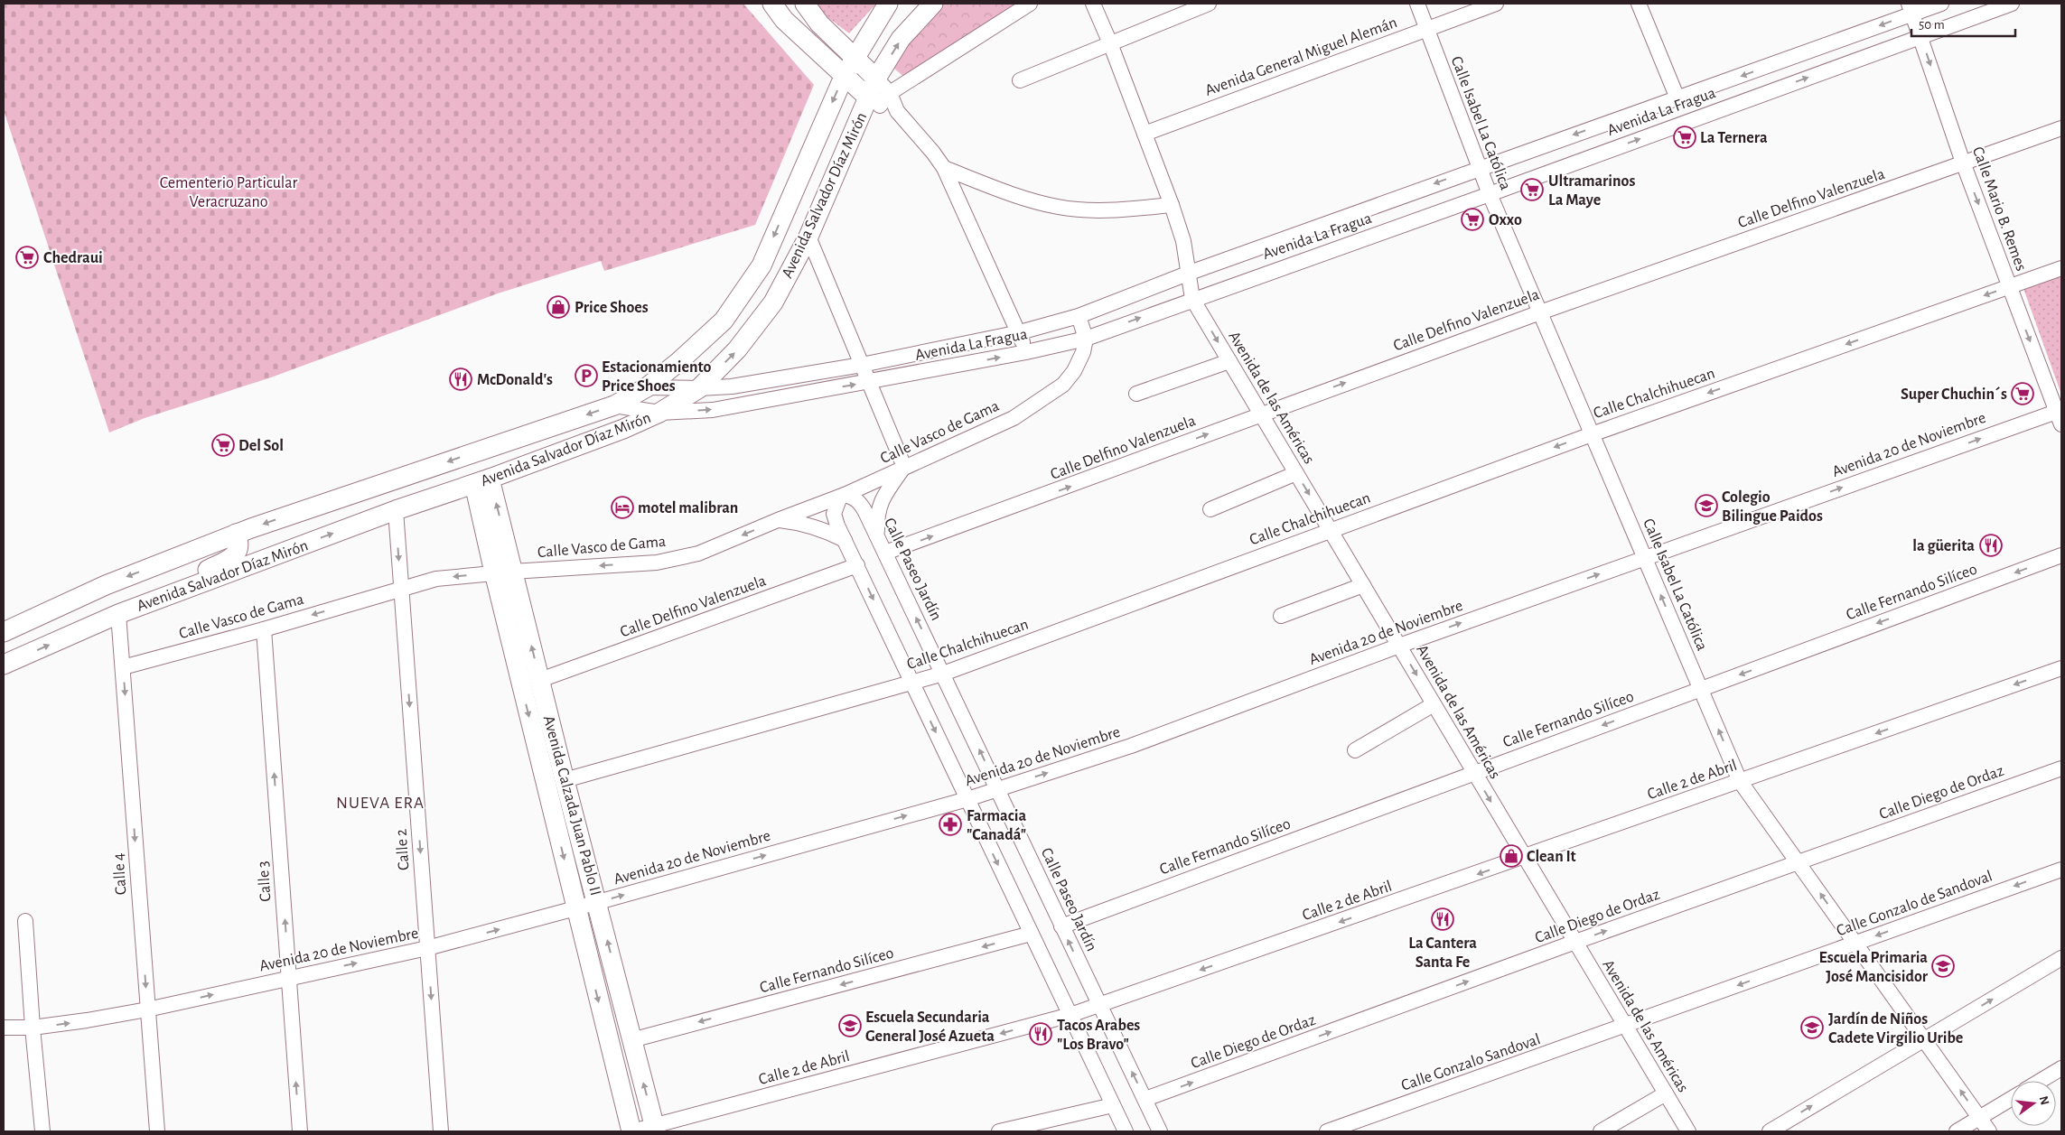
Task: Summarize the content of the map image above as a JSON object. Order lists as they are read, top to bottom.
{
  "streets": {
    "main road": ["Avenida Salvador Díaz Mirón", "Avenida Calzada Juan Pablo II"],
    "street": [
      "Avenida General Miguel Alemán",
      "Avenida La Fragua",
      "Calle Isabel La Católica",
      "Calle Delfino Valenzuela",
      "Calle Mario B. Remes",
      "Calle Chalchihuecan",
      "Avenida de las Américas",
      "Calle Vasco de Gama",
      "Avenida 20 de Noviembre",
      "Calle Paseo Jardín",
      "Calle Fernando Silíceo",
      "Calle 2 de Abril",
      "Calle Diego de Ordaz",
      "Calle 2",
      "Calle 4",
      "Calle 3",
      "Calle Gonzalo de Sandoval",
      "Calle Gonzalo Sandoval"
    ]
  },
  "crossings": [
    ["Avenida General Miguel Alemán", "Calle Isabel La Católica"],
    ["Avenida General Miguel Alemán", "Avenida de las Américas"],
    ["Avenida La Fragua", "Calle Isabel La Católica"],
    ["Avenida La Fragua", "Avenida Salvador Díaz Mirón"],
    ["Avenida La Fragua", "Calle Mario B. Remes"],
    ["Avenida La Fragua", "Avenida de las Américas"],
    ["Avenida La Fragua", "Calle Vasco de Gama"],
    ["Calle Isabel La Católica", "Calle Delfino Valenzuela"],
    ["Calle Isabel La Católica", "Calle Chalchihuecan"],
    ["Calle Isabel La Católica", "Avenida 20 de Noviembre"],
    ["Calle Isabel La Católica", "Calle Fernando Silíceo"],
    ["Calle Isabel La Católica", "Calle 2 de Abril"],
    ["Calle Isabel La Católica", "Calle Diego de Ordaz"],
    ["Calle Isabel La Católica", "Calle Gonzalo de Sandoval"],
    ["Avenida Salvador Díaz Mirón", "Avenida Calzada Juan Pablo II"],
    ["Avenida Salvador Díaz Mirón", "Calle 2"],
    ["Avenida Salvador Díaz Mirón", "Calle 4"],
    ["Calle Delfino Valenzuela", "Calle Mario B. Remes"],
    ["Calle Delfino Valenzuela", "Avenida de las Américas"],
    ["Calle Delfino Valenzuela", "Calle Paseo Jardín"],
    ["Calle Delfino Valenzuela", "Avenida Calzada Juan Pablo II"],
    ["Calle Mario B. Remes", "Calle Chalchihuecan"],
    ["Calle Mario B. Remes", "Avenida 20 de Noviembre"],
    ["Calle Chalchihuecan", "Avenida de las Américas"],
    ["Calle Chalchihuecan", "Calle Paseo Jardín"],
    ["Calle Chalchihuecan", "Avenida Calzada Juan Pablo II"],
    ["Avenida de las Américas", "Avenida 20 de Noviembre"],
    ["Avenida de las Américas", "Calle Fernando Silíceo"],
    ["Avenida de las Américas", "Calle 2 de Abril"],
    ["Avenida de las Américas", "Calle Diego de Ordaz"],
    ["Avenida de las Américas", "Calle Gonzalo de Sandoval"],
    ["Avenida de las Américas", "Calle Gonzalo Sandoval"],
    ["Calle Vasco de Gama", "Calle Paseo Jardín"],
    ["Calle Vasco de Gama", "Avenida Calzada Juan Pablo II"],
    ["Calle Vasco de Gama", "Calle 2"],
    ["Calle Vasco de Gama", "Calle 4"],
    ["Calle Vasco de Gama", "Calle 3"],
    ["Avenida 20 de Noviembre", "Calle Paseo Jardín"],
    ["Avenida 20 de Noviembre", "Avenida Calzada Juan Pablo II"],
    ["Avenida 20 de Noviembre", "Calle 2"],
    ["Avenida 20 de Noviembre", "Calle 4"],
    ["Avenida 20 de Noviembre", "Calle 3"],
    ["Calle Paseo Jardín", "Calle Fernando Silíceo"],
    ["Calle Paseo Jardín", "Calle 2 de Abril"],
    ["Calle Paseo Jardín", "Calle Diego de Ordaz"],
    ["Calle Fernando Silíceo", "Avenida Calzada Juan Pablo II"],
    ["Calle 2 de Abril", "Avenida Calzada Juan Pablo II"],
    ["Calle Gonzalo de Sandoval", "Calle Gonzalo Sandoval"]
  ],
  "one_way": [
    "Calle Delfino Valenzuela",
    "Calle Mario B. Remes",
    "Calle Chalchihuecan",
    "Calle Vasco de Gama",
    "Avenida 20 de Noviembre",
    "Calle Fernando Silíceo",
    "Calle 2 de Abril",
    "Calle Diego de Ordaz",
    "Calle 2",
    "Calle 4",
    "Calle 3"
  ],
  "districts": ["NUEVA ERA"],
  "parks": ["Cementerio Particular Veracruzano"],
  "places": {
    "supermarket": [
      "La Ternera",
      "Ultramarinos La Maye",
      "Oxxo",
      "Chedraui",
      "Super Chuchin´s",
      "Del Sol"
    ],
    "shop": ["Price Shoes", "Clean It"],
    "parking": ["Estacionamiento Price Shoes"],
    "restaurant": [
      "McDonald's",
      "la güerita",
      "La Cantera Santa Fe",
      "Tacos Arabes \"Los Bravo\""
    ],
    "school or university": [
      "Colegio Bilingue Paidos",
      "Escuela Primaria José Mancisidor",
      "Escuela Secundaria General José Azueta",
      "Jardín de Niños Cadete Virgilio Uribe"
    ],
    "hotel": ["motel malibran"],
    "pharmacy": ["Farmacia \"Canadá\""]
  },
  "scale_bar": "50 m",
  "north": "right"
}
